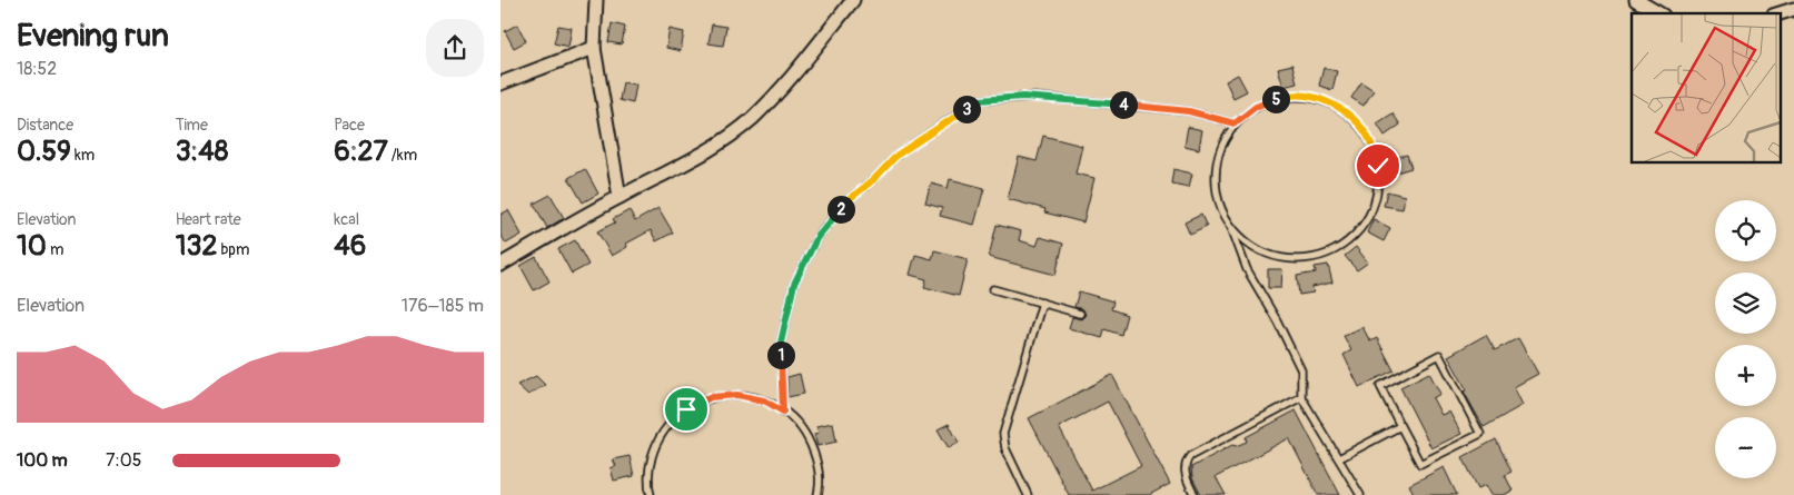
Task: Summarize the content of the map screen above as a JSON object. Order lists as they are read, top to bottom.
{
  "page": {
    "heading": ["Evening run", "18:52"],
    "pins": [
      "5",
      "4",
      "3",
      "2",
      "1"
    ],
    "stats": [
      ["Distance", "0.59 km"],
      ["Time", "3:48"],
      ["Pace", "6:27 /km"],
      ["Elevation", "10 m"],
      ["Heart rate", "132 bpm"],
      ["kcal", "46"]
    ],
    "map_buttons": ["+", "−"],
    "chart": ["Elevation", "176–185 m"],
    "list": [
      {
        "name": "100 m",
        "note": "7:05"
      }
    ]
  }
}
